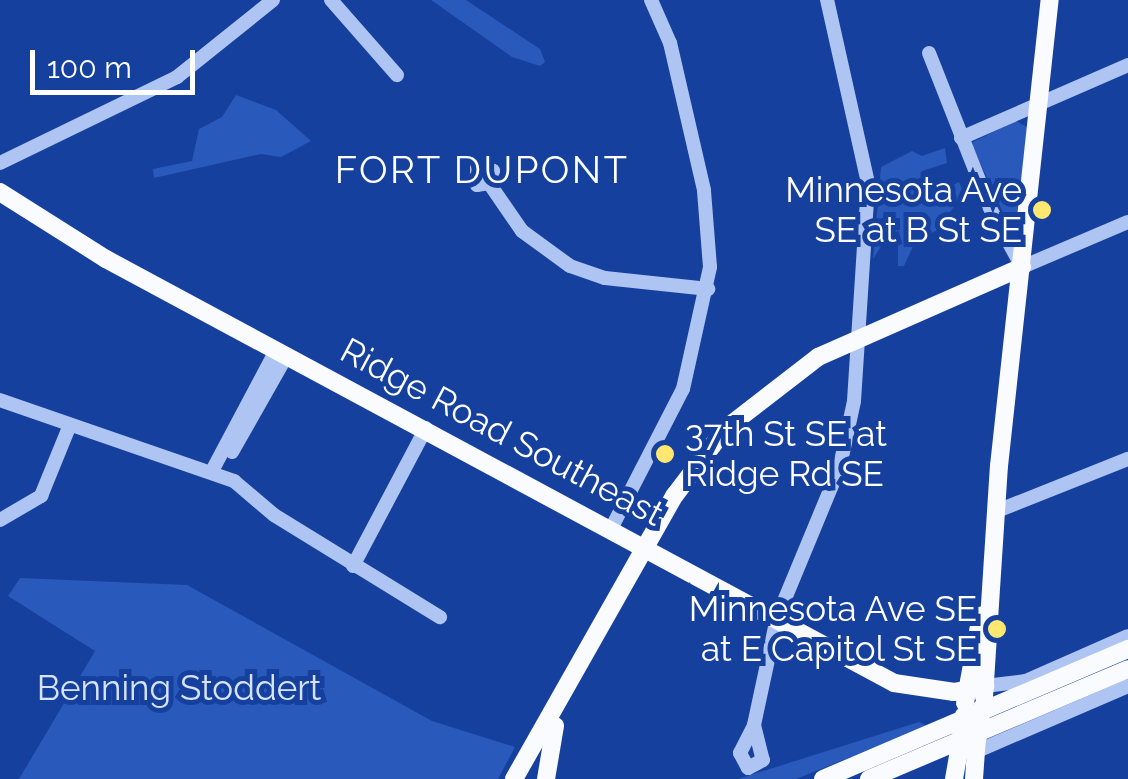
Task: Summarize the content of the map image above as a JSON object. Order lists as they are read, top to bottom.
{
  "streets": {
    "main road": ["Ridge Road Southeast"]
  },
  "districts": ["FORT DUPONT"],
  "parks": ["Benning Stoddert"],
  "places": ["Minnesota Ave SE at B St SE", "37th St SE at Ridge Rd SE", "Minnesota Ave SE at E Capitol St SE"],
  "scale_bar": "100 m"
}
